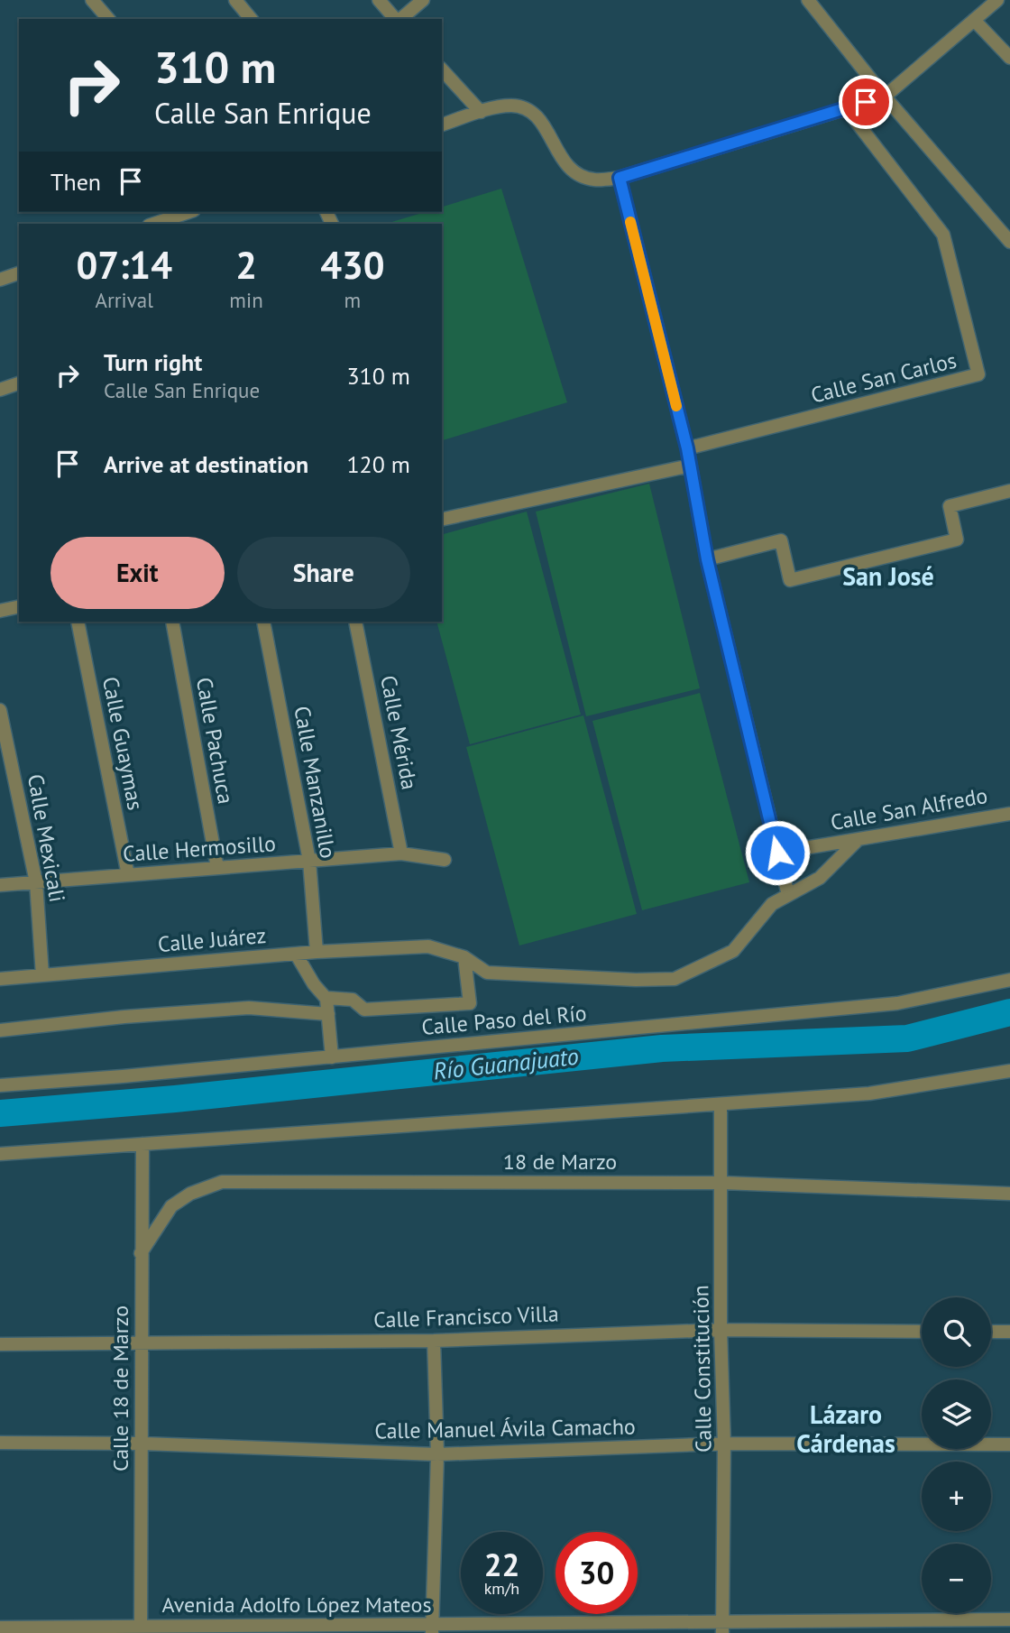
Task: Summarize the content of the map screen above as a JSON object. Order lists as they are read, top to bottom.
{
  "streets": {
    "street": [
      "Calle San Carlos",
      "Calle Mérida",
      "Calle Pachuca",
      "Calle Guaymas",
      "Calle Manzanillo",
      "Calle San Alfredo",
      "Calle Mexicali",
      "Calle Hermosillo",
      "Calle Juárez",
      "Calle Paso del Río",
      "18 de Marzo",
      "Calle Francisco Villa",
      "Calle Constitución",
      "Calle 18 de Marzo",
      "Calle Manuel Ávila Camacho",
      "Avenida Adolfo López Mateos"
    ]
  },
  "crossings": [
    ["Calle Mérida", "Calle Hermosillo"],
    ["Calle Pachuca", "Calle Hermosillo"],
    ["Calle Guaymas", "Calle Hermosillo"],
    ["Calle Manzanillo", "Calle Hermosillo"],
    ["Calle Manzanillo", "Calle Juárez"],
    ["Calle Mexicali", "Calle Hermosillo"],
    ["Calle Mexicali", "Calle Juárez"],
    ["18 de Marzo", "Calle Constitución"],
    ["18 de Marzo", "Calle 18 de Marzo"],
    ["Calle Francisco Villa", "Calle Constitución"],
    ["Calle Francisco Villa", "Calle 18 de Marzo"],
    ["Calle Constitución", "Calle Manuel Ávila Camacho"],
    ["Calle Constitución", "Avenida Adolfo López Mateos"],
    ["Calle 18 de Marzo", "Calle Manuel Ávila Camacho"],
    ["Calle 18 de Marzo", "Avenida Adolfo López Mateos"]
  ],
  "districts": ["San José", "Lázaro Cárdenas"],
  "water": ["Río Guanajuato"],
  "page": {
    "turn": ["310 m", "Calle San Enrique"],
    "then": "Then",
    "eta": [
      "07:14",
      "Arrival",
      "2",
      "min",
      "430",
      "m"
    ],
    "list": [
      {
        "name": "Turn right",
        "note": "Calle San Enrique",
        "value": "310 m"
      },
      {
        "name": "Arrive at destination",
        "value": "120 m"
      }
    ],
    "buttons": ["Exit", "Share"],
    "map_buttons": ["+", "−"],
    "speed": "22 km/h",
    "limit": "30"
  }
}
